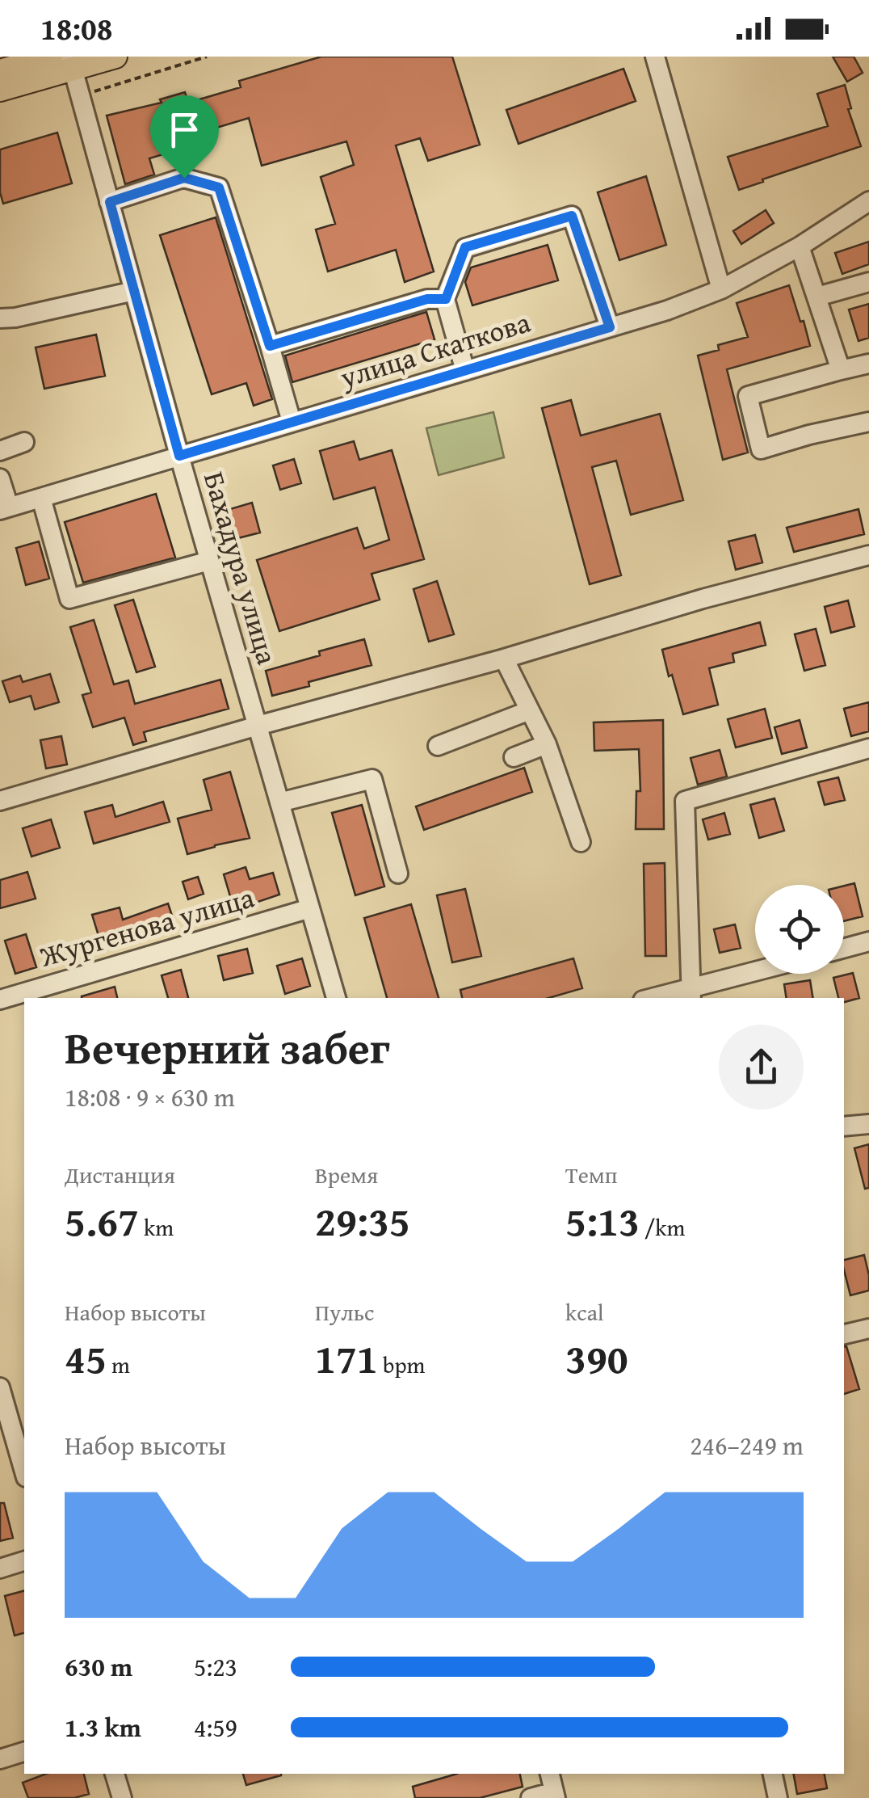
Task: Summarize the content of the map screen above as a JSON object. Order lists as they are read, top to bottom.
{
  "streets": {
    "street": ["улица Скаткова", "Бахадура улица", "Жургенова улица"]
  },
  "crossings": [
    ["улица Скаткова", "Бахадура улица"],
    ["Бахадура улица", "Жургенова улица"]
  ],
  "page": {
    "status": "18:08",
    "heading": ["Вечерний забег", "18:08 · 9 × 630 m"],
    "stats": [
      ["Дистанция", "5.67 km"],
      ["Время", "29:35"],
      ["Темп", "5:13 /km"],
      ["Набор высоты", "45 m"],
      ["Пульс", "171 bpm"],
      ["kcal", "390"]
    ],
    "chart": ["Набор высоты", "246–249 m"],
    "list": [
      {
        "name": "630 m",
        "note": "5:23"
      },
      {
        "name": "1.3 km",
        "note": "4:59"
      }
    ]
  }
}
